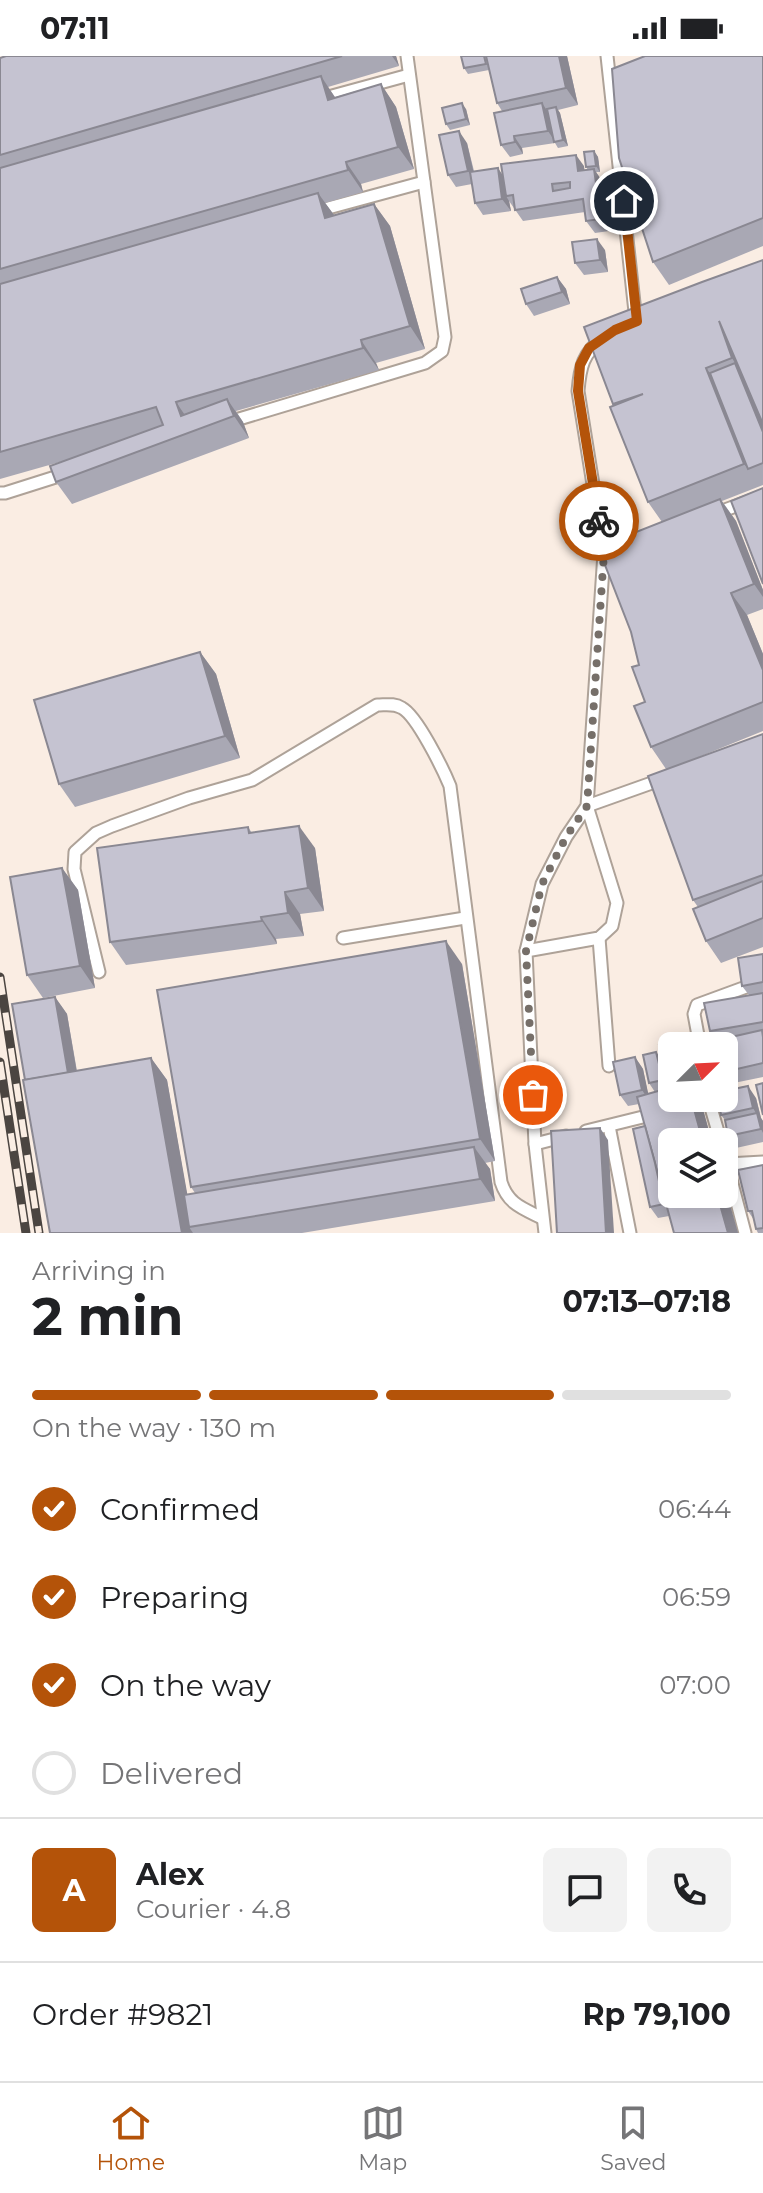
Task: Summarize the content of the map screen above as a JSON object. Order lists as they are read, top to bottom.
{
  "north": "top right",
  "page": {
    "status": "07:11",
    "heading": ["2 min", "Arriving in", "07:13–07:18"],
    "panel": [
      "Alex",
      "Courier · 4.8",
      "Order #9821",
      "Rp 79,100"
    ],
    "bar": "On the way · 130 m",
    "list": [
      ["Confirmed", "06:44"],
      ["Preparing", "06:59"],
      ["On the way", "07:00"],
      "Delivered"
    ],
    "round": "A",
    "tabs": ["Home", "Map", "Saved"]
  }
}
